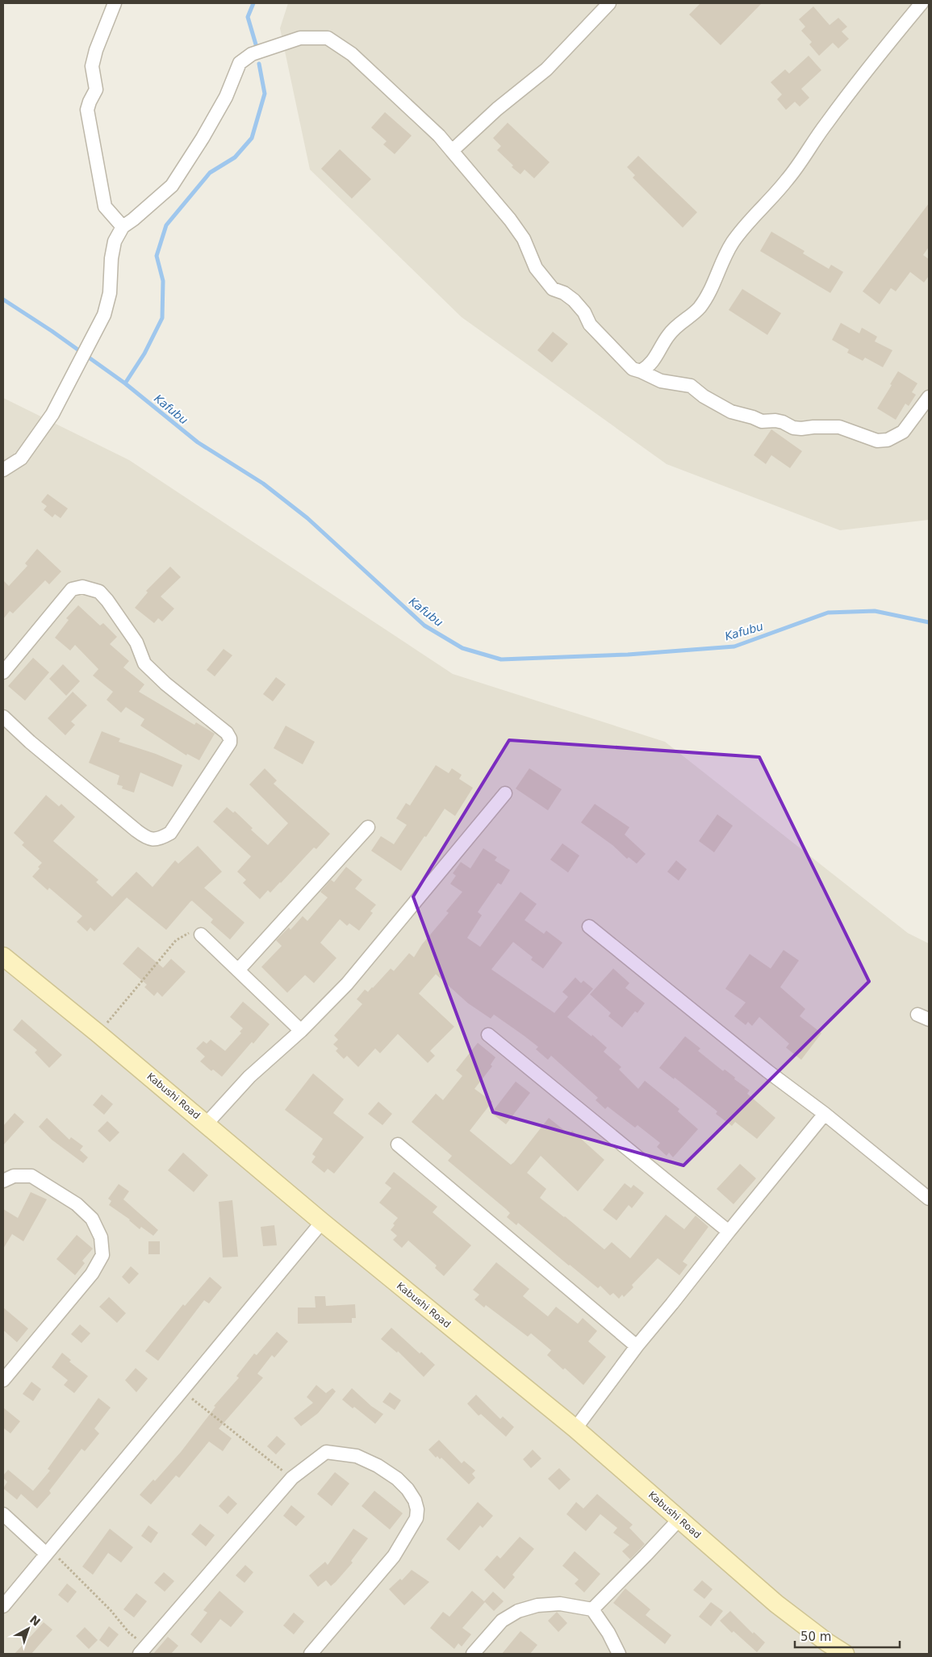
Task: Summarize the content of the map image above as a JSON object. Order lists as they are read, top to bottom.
{
  "streets": {
    "main road": ["Kabushi Road"]
  },
  "water": ["Kafubu"],
  "scale_bar": "50 m",
  "north": "top right"
}
